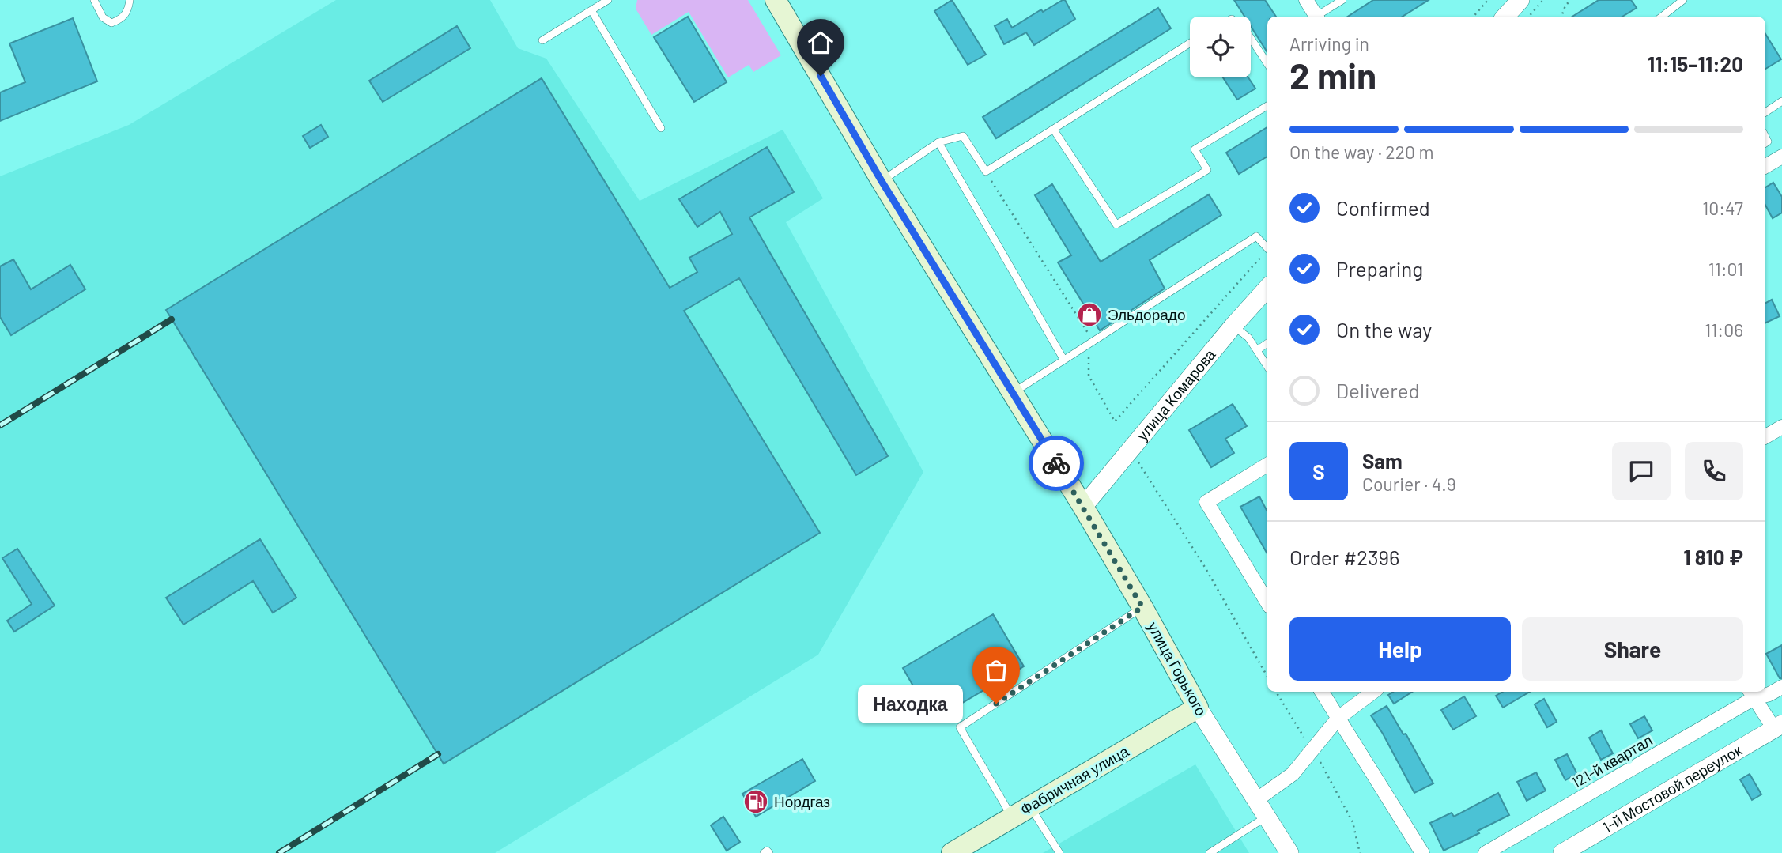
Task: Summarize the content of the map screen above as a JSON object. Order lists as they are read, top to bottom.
{
  "streets": {
    "main road": ["улица Горького", "Фабричная улица"],
    "street": ["улица Комарова", "121-й квартал", "1-й Мостовой переулок"]
  },
  "crossings": [
    ["улица Комарова", "улица Горького"],
    ["улица Горького", "Фабричная улица"]
  ],
  "places": {
    "shop": ["Эльдорадо"],
    "other": ["Находка"],
    "fuel station": ["Нордгаз"]
  },
  "page": {
    "heading": ["2 min", "Arriving in", "11:15–11:20"],
    "panel": [
      "Sam",
      "Courier · 4.9",
      "Order #2396",
      "1 810 ₽"
    ],
    "bar": "On the way · 220 m",
    "list": [
      ["Confirmed", "10:47"],
      ["Preparing", "11:01"],
      ["On the way", "11:06"],
      "Delivered"
    ],
    "round": "S",
    "buttons": ["Help", "Share"],
    "bubble": "Находка"
  }
}
